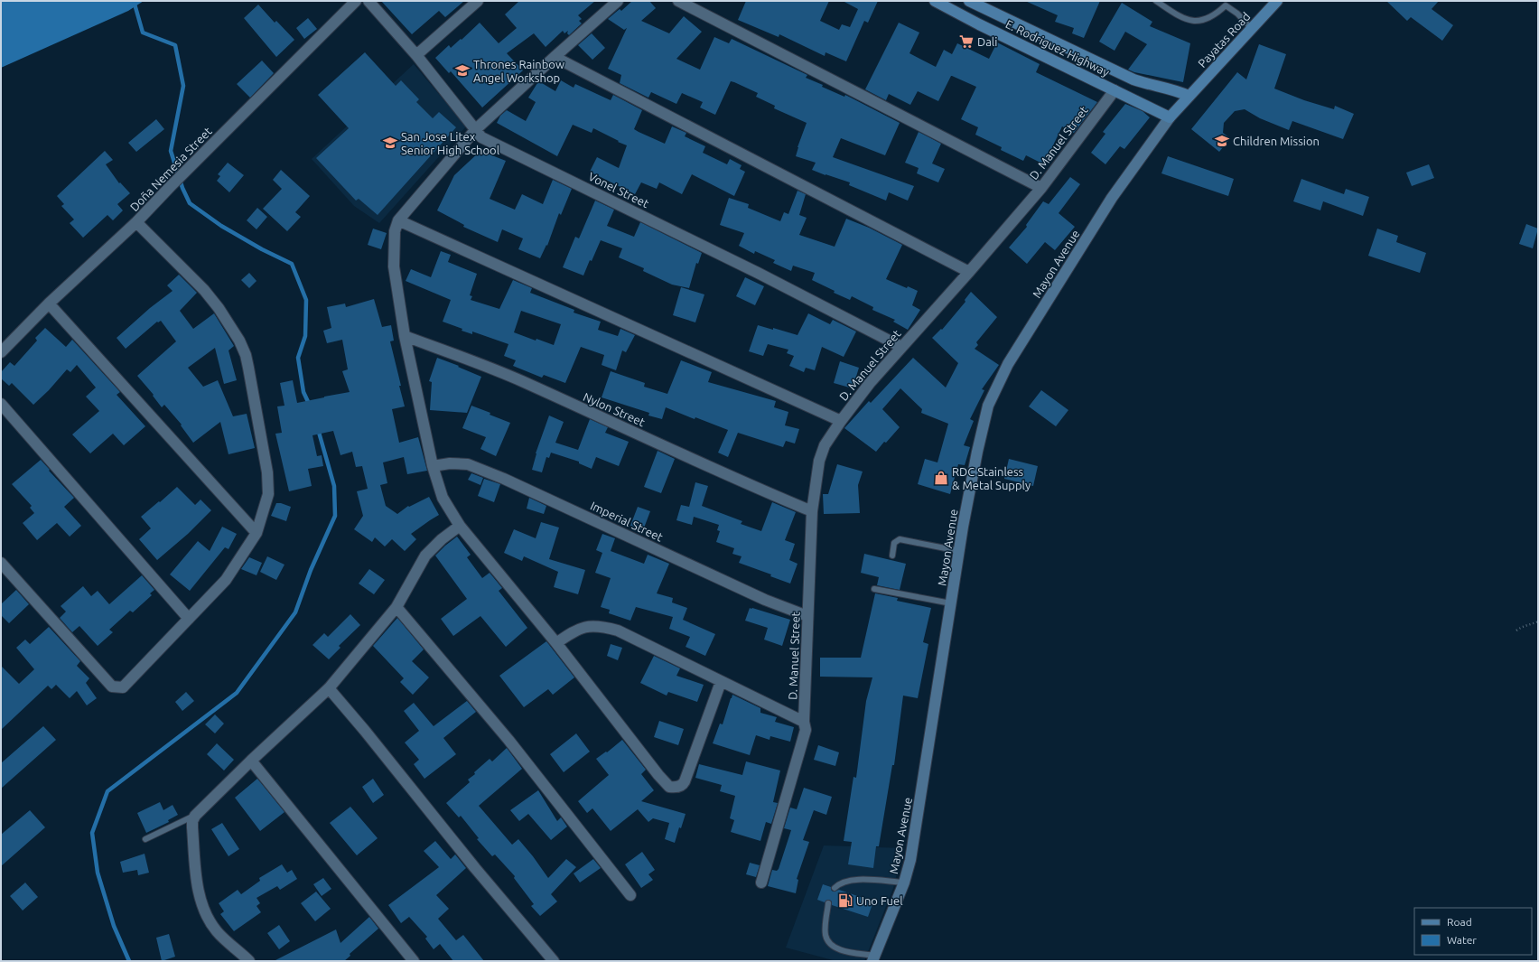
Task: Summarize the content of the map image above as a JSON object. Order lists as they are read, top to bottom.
{
  "streets": {
    "main road": ["Payatas Road", "E. Rodriguez Highway", "Mayon Avenue"],
    "street": [
      "D. Manuel Street",
      "Doña Nemesia Street",
      "Vonel Street",
      "Nylon Street",
      "Imperial Street"
    ]
  },
  "crossings": [
    ["Payatas Road", "E. Rodriguez Highway"],
    ["Payatas Road", "Mayon Avenue"],
    ["E. Rodriguez Highway", "D. Manuel Street"],
    ["E. Rodriguez Highway", "Mayon Avenue"],
    ["D. Manuel Street", "Vonel Street"],
    ["D. Manuel Street", "Nylon Street"],
    ["D. Manuel Street", "Imperial Street"]
  ],
  "places": {
    "supermarket": ["Dali"],
    "school or university": ["Thrones Rainbow Angel Workshop", "Children Mission", "San Jose Litex Senior High School"],
    "shop": ["RDC Stainless & Metal Supply"],
    "fuel station": ["Uno Fuel"]
  },
  "legend": ["Road", "Water"]
}
